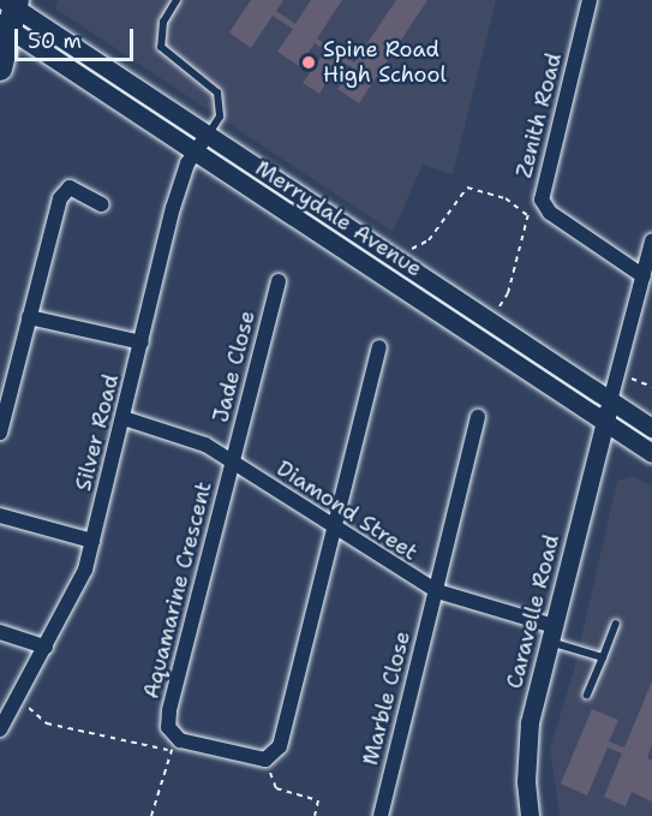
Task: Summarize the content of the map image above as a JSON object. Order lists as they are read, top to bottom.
{
  "streets": {
    "street": [
      "Zenith Road",
      "Merrydale Avenue",
      "Jade Close",
      "Silver Road",
      "Diamond Street",
      "Aquamarine Crescent",
      "Caravelle Road",
      "Marble Close"
    ]
  },
  "crossings": [
    ["Merrydale Avenue", "Silver Road"],
    ["Merrydale Avenue", "Caravelle Road"],
    ["Jade Close", "Diamond Street"],
    ["Jade Close", "Aquamarine Crescent"],
    ["Silver Road", "Diamond Street"],
    ["Diamond Street", "Aquamarine Crescent"],
    ["Diamond Street", "Caravelle Road"],
    ["Diamond Street", "Marble Close"]
  ],
  "places": ["Spine Road High School"],
  "scale_bar": "50 m"
}
